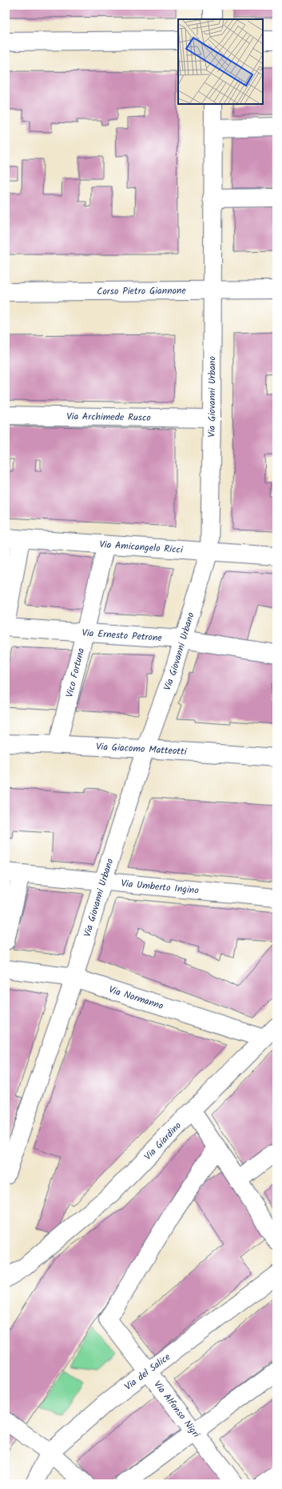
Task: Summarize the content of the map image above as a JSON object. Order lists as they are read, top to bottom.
{
  "streets": {
    "street": [
      "Corso Pietro Giannone",
      "Via Giovanni Urbano",
      "Via Archimede Rusco",
      "Via Amicangelo Ricci",
      "Via Ernesto Petrone",
      "Vico Fortuna",
      "Via Giacomo Matteotti",
      "Via Umberto Ingino",
      "Via Normanno",
      "Via Giardino",
      "Via del Salice",
      "Via Alfonso Nigri"
    ]
  },
  "crossings": [
    ["Corso Pietro Giannone", "Via Giovanni Urbano"],
    ["Via Giovanni Urbano", "Via Archimede Rusco"],
    ["Via Giovanni Urbano", "Via Amicangelo Ricci"],
    ["Via Giovanni Urbano", "Via Ernesto Petrone"],
    ["Via Giovanni Urbano", "Via Giacomo Matteotti"],
    ["Via Giovanni Urbano", "Via Umberto Ingino"],
    ["Via Giovanni Urbano", "Via Normanno"],
    ["Via Amicangelo Ricci", "Vico Fortuna"],
    ["Via Ernesto Petrone", "Vico Fortuna"],
    ["Vico Fortuna", "Via Giacomo Matteotti"],
    ["Via Normanno", "Via Giardino"],
    ["Via del Salice", "Via Alfonso Nigri"]
  ]
}
